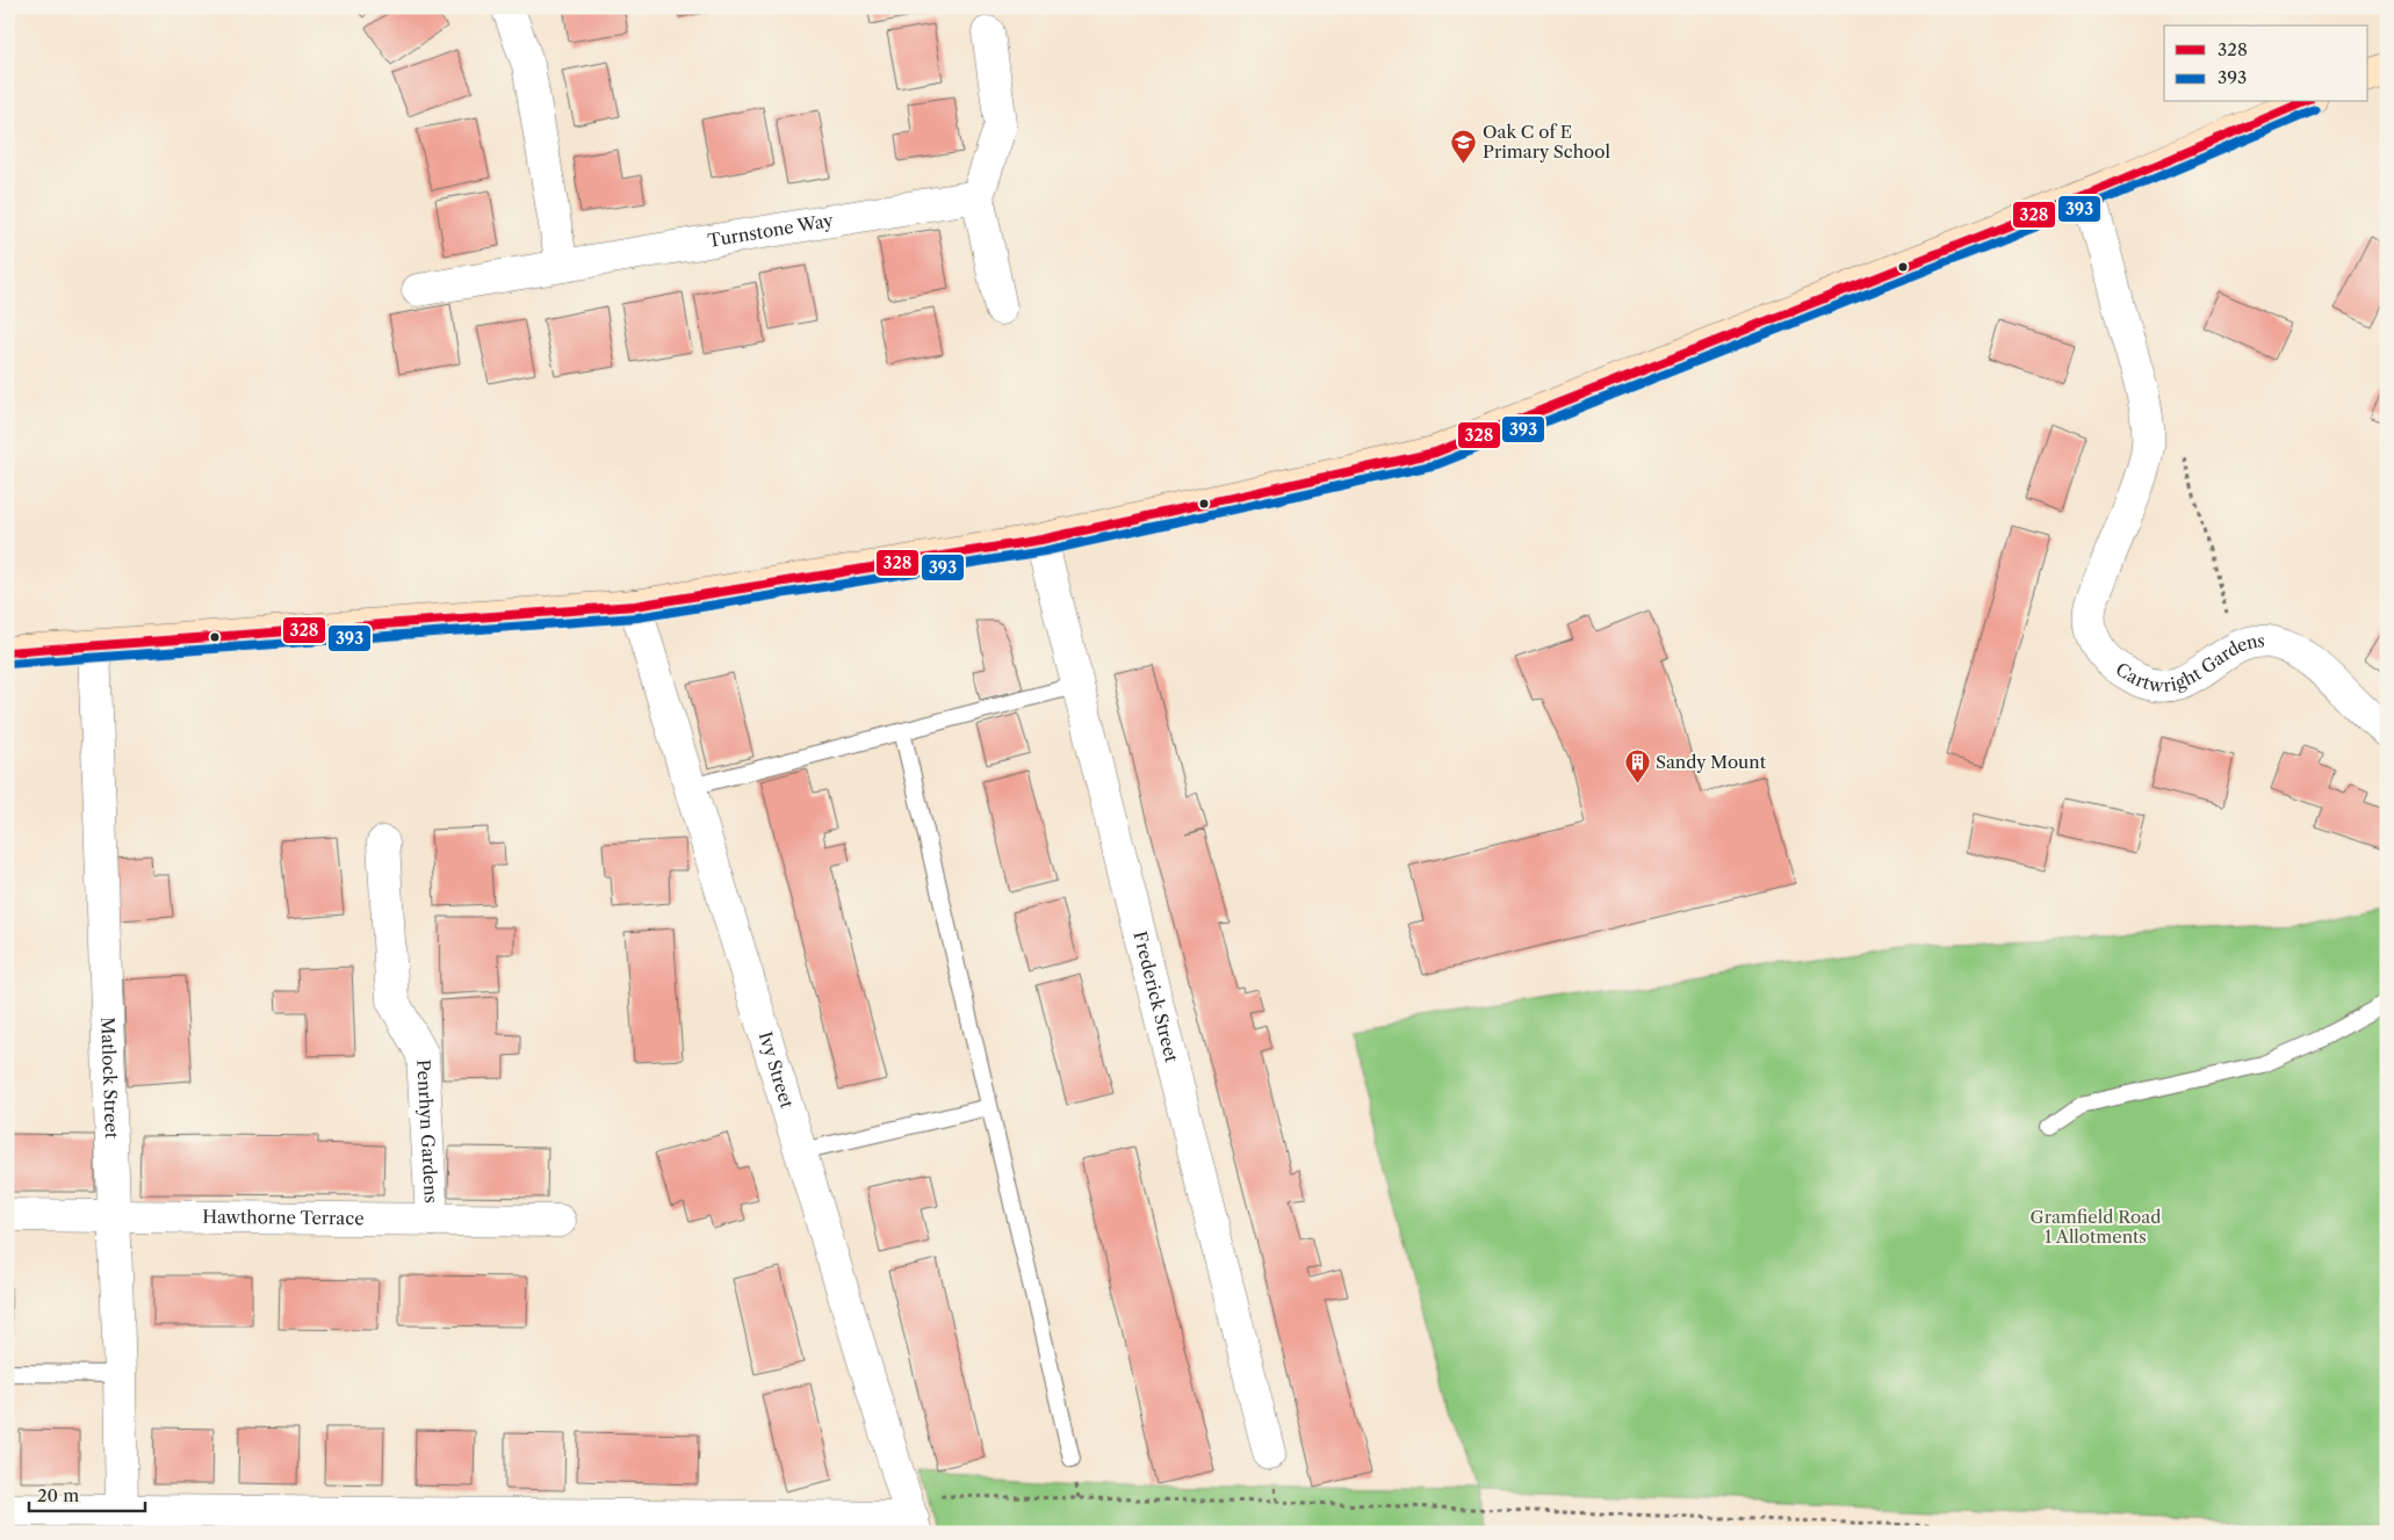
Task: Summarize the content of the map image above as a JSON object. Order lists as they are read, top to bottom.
{
  "streets": {
    "street": [
      "Turnstone Way",
      "Cartwright Gardens",
      "Frederick Street",
      "Ivy Street",
      "Matlock Street",
      "Penrhyn Gardens",
      "Hawthorne Terrace"
    ]
  },
  "crossings": [
    ["Matlock Street", "Hawthorne Terrace"],
    ["Penrhyn Gardens", "Hawthorne Terrace"]
  ],
  "parks": ["Gramfield Road 1 Allotments"],
  "places": {
    "school or university": ["Oak C of E Primary School"],
    "building": ["Sandy Mount"]
  },
  "lines": ["transit line 328", "transit line 393"],
  "legend": ["328", "393"],
  "scale_bar": "20 m"
}
